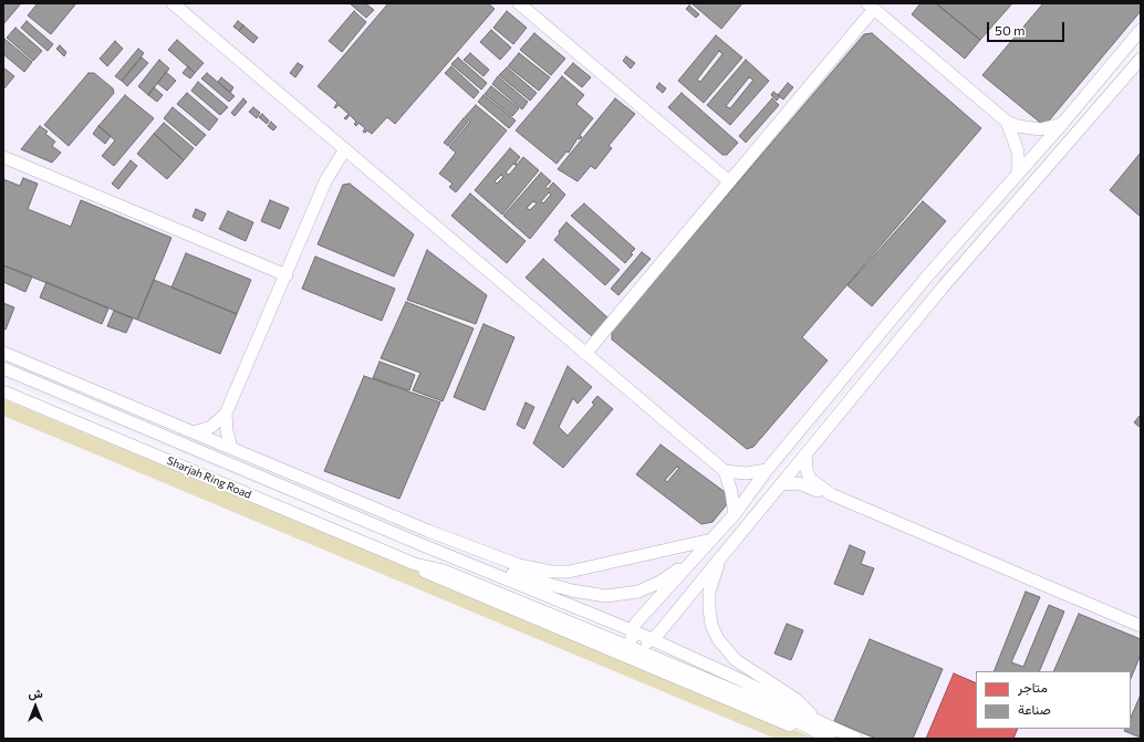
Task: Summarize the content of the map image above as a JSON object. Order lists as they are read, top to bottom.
{
  "streets": {
    "street": ["Sharjah Ring Road"]
  },
  "legend": ["متاجر", "صناعة"],
  "scale_bar": "50 m",
  "north": "top"
}
